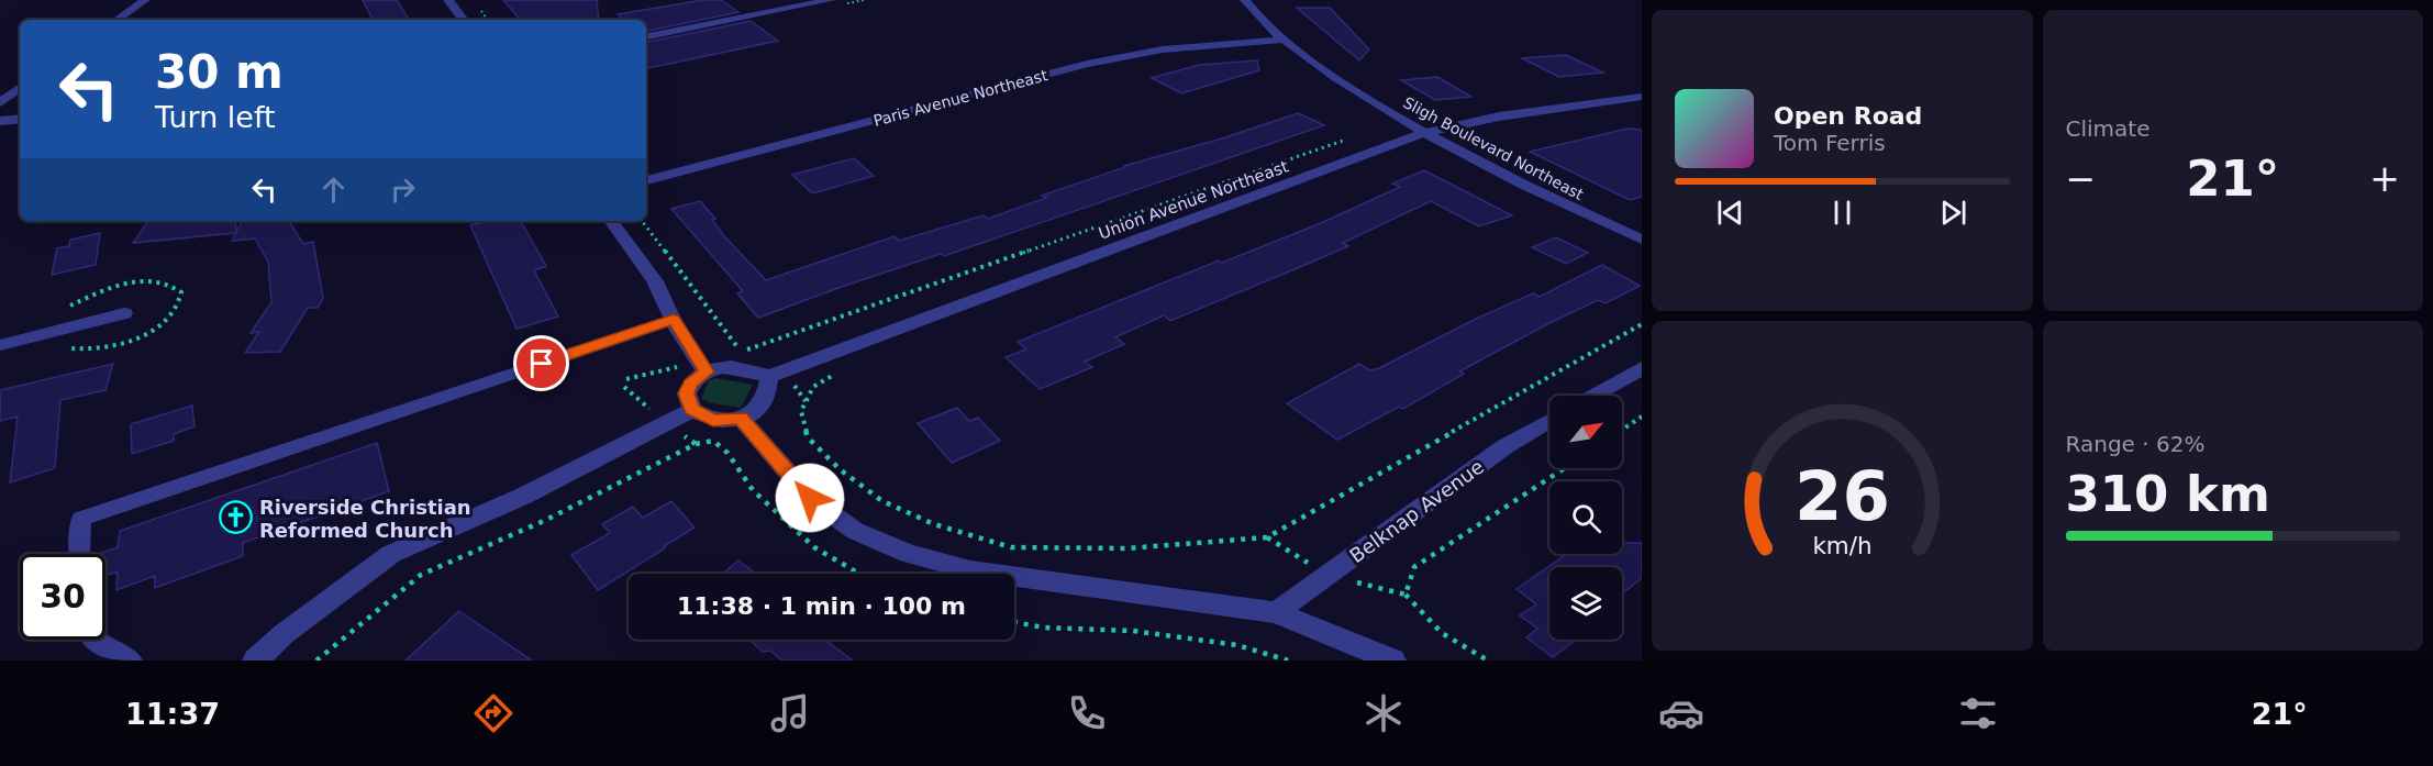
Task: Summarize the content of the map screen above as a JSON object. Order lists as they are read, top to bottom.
{
  "streets": {
    "street": [
      "Paris Avenue Northeast",
      "Sligh Boulevard Northeast",
      "Union Avenue Northeast",
      "Belknap Avenue"
    ]
  },
  "crossings": [
    ["Paris Avenue Northeast", "Sligh Boulevard Northeast"],
    ["Sligh Boulevard Northeast", "Union Avenue Northeast"]
  ],
  "places": {
    "church": ["Riverside Christian Reformed Church"]
  },
  "north": "top right",
  "page": {
    "tile": [
      "Climate",
      ["Range · 62%", "310 km"]
    ],
    "turn": ["30 m", "Turn left"],
    "song": ["Open Road", "Tom Ferris"],
    "heat": ["−", "21°", "+"],
    "limit": "30",
    "trip": "11:38 · 1 min · 100 m",
    "tabs": ["11:37", "21°"],
    "gauge": ["26", "km/h"]
  }
}
